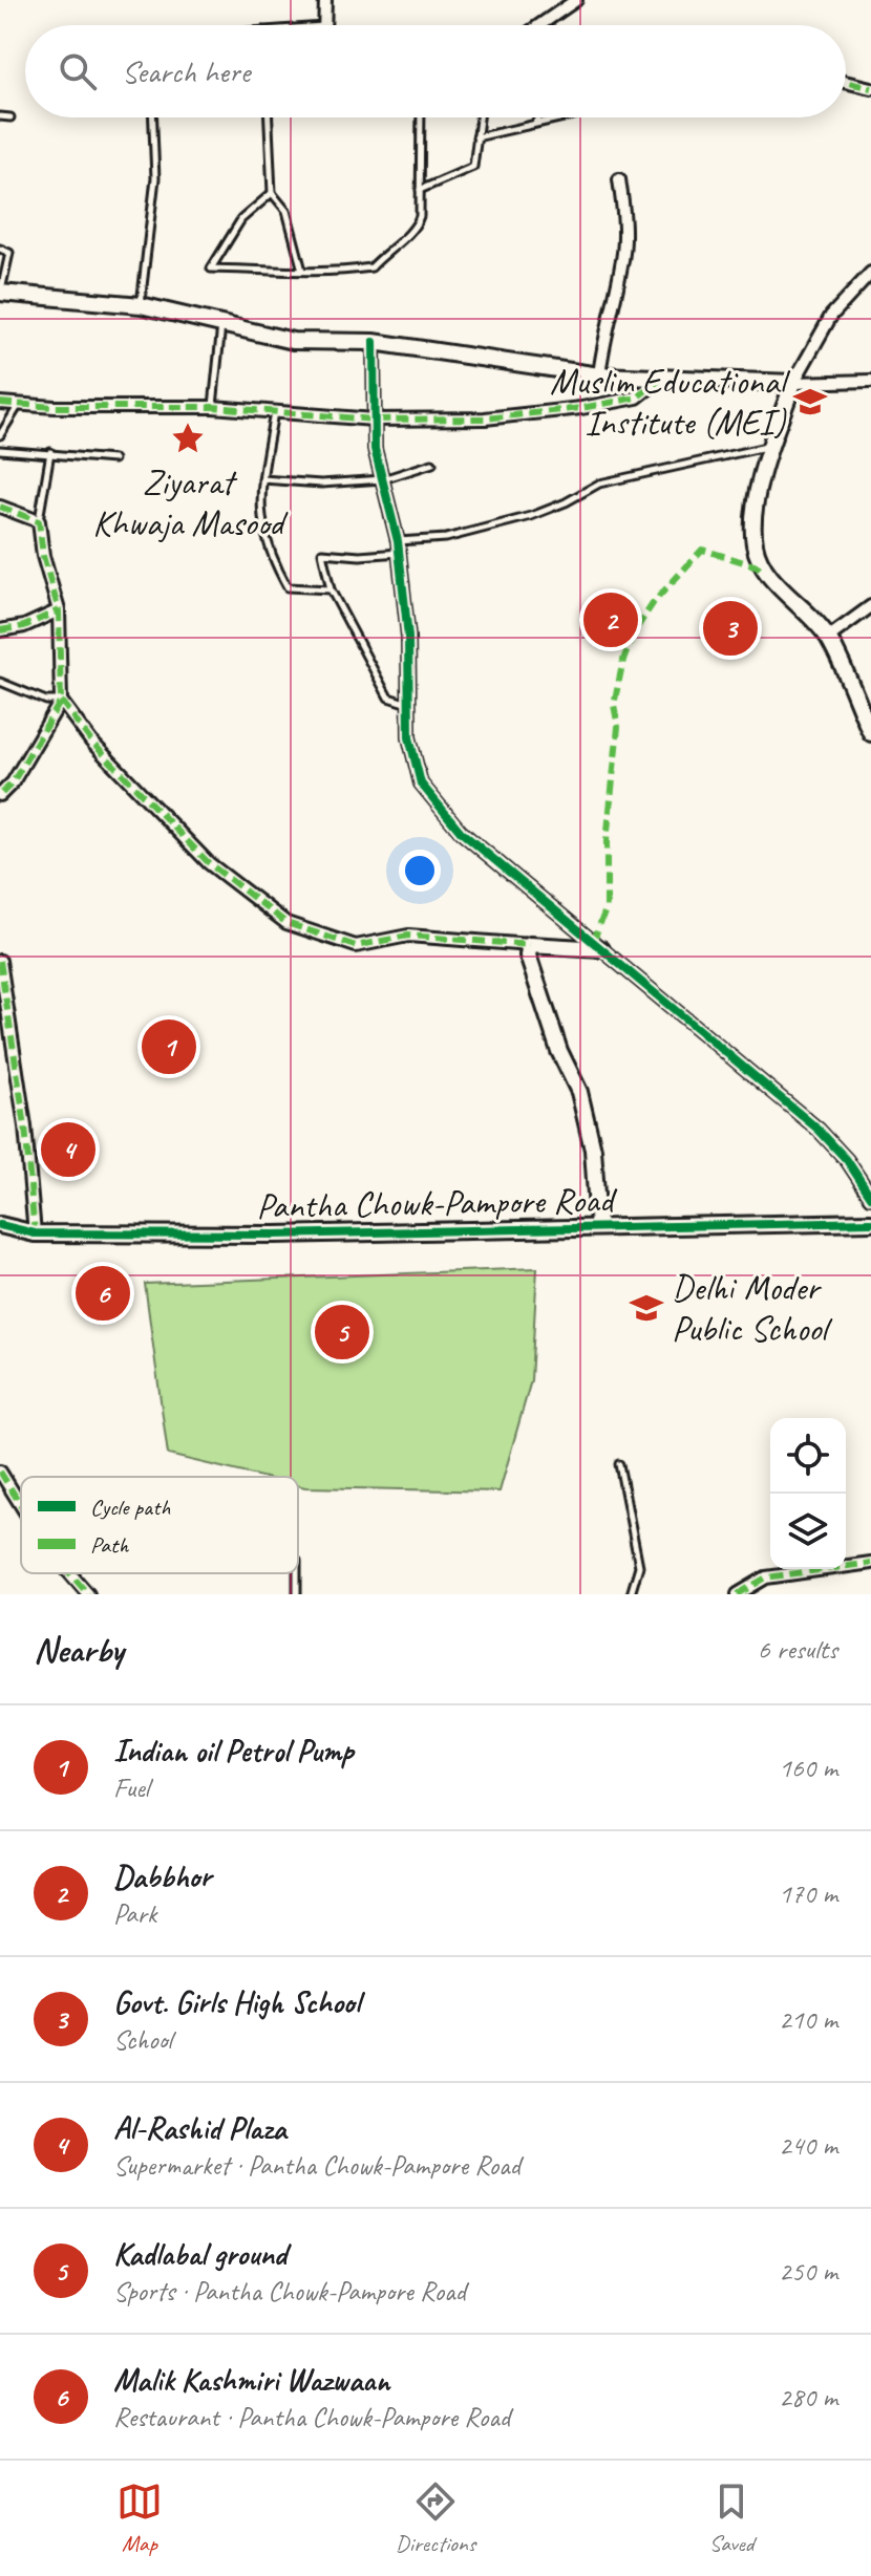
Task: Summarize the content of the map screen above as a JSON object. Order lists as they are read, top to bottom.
{
  "streets": {
    "street": ["Pantha Chowk-Pampore Road"]
  },
  "places": {
    "school or university": ["Muslim Educational Institute (MEI)", "Delhi Moder Public School"],
    "place": ["Ziyarat Khwaja Masood"]
  },
  "legend": ["Cycle path", "Path"],
  "page": {
    "search": "Search here",
    "pins": [
      "2",
      "3",
      "1",
      "4",
      "6",
      "5"
    ],
    "heading": ["Nearby", "6 results"],
    "list": [
      {
        "mark": "1",
        "name": "Indian oil Petrol Pump",
        "note": "Fuel",
        "value": "160 m"
      },
      {
        "mark": "2",
        "name": "Dabbhor",
        "note": "Park",
        "value": "170 m"
      },
      {
        "mark": "3",
        "name": "Govt. Girls High School",
        "note": "School",
        "value": "210 m"
      },
      {
        "mark": "4",
        "name": "Al-Rashid Plaza",
        "note": "Supermarket · Pantha Chowk-Pampore Road",
        "value": "240 m"
      },
      {
        "mark": "5",
        "name": "Kadlabal ground",
        "note": "Sports · Pantha Chowk-Pampore Road",
        "value": "250 m"
      },
      {
        "mark": "6",
        "name": "Malik Kashmiri Wazwaan",
        "note": "Restaurant · Pantha Chowk-Pampore Road",
        "value": "280 m"
      }
    ],
    "nav": ["Map", "Directions", "Saved"]
  }
}
